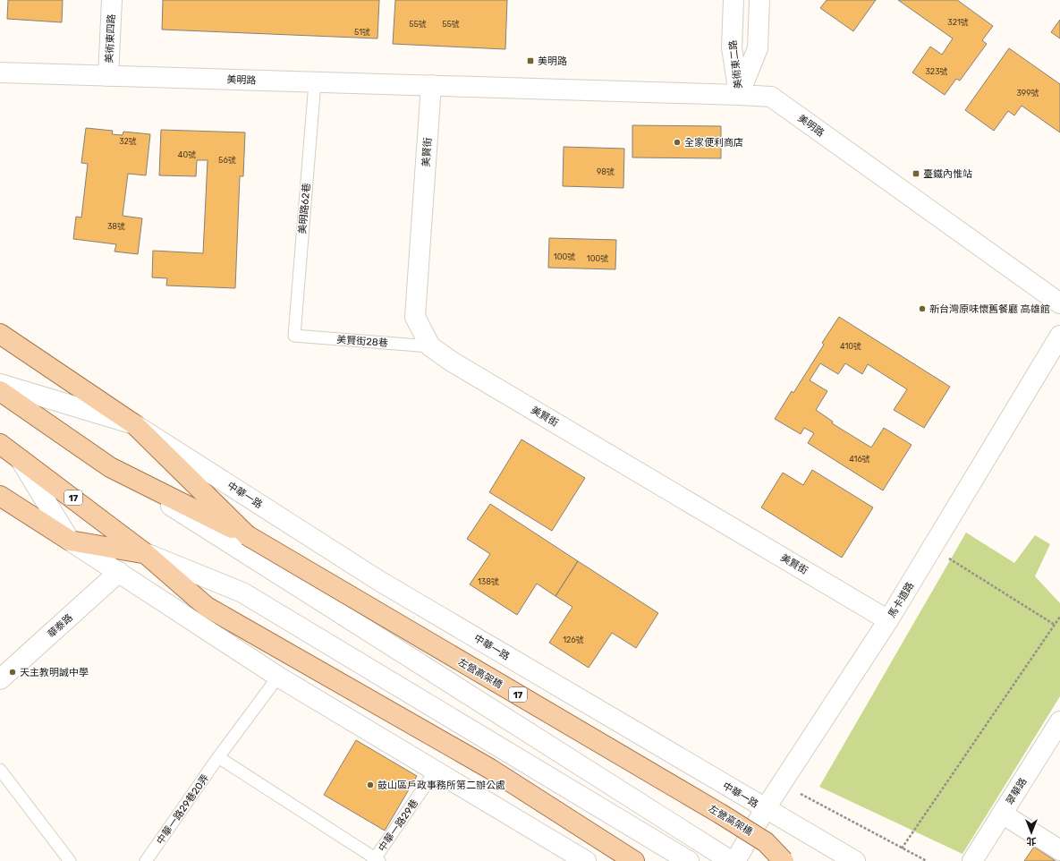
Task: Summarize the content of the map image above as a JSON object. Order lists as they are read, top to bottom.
{
  "streets": {
    "main road": ["中華一路", "17", "左營高架橋"],
    "street": [
      "美術東四路",
      "美術東二路",
      "美明路",
      "美賢街",
      "馬卡道路",
      "華泰路",
      "翠華路"
    ],
    "lane": [
      "美明路62巷",
      "美賢街28巷",
      "中華一路29巷20弄",
      "中華一路29巷"
    ]
  },
  "crossings": [
    ["美術東四路", "美明路"],
    ["美術東二路", "美明路"],
    ["美明路", "美賢街"],
    ["美明路", "美明路62巷"],
    ["美賢街", "美賢街28巷"],
    ["美賢街", "馬卡道路"],
    ["美明路62巷", "美賢街28巷"],
    ["中華一路", "17"],
    ["中華一路", "馬卡道路"],
    ["中華一路", "左營高架橋"],
    ["17", "左營高架橋"]
  ],
  "places": {
    "transit": ["美明路", "臺鐵內惟站"],
    "other": [
      "全家便利商店",
      "新台灣原味懷舊餐廳 高雄館",
      "天主教明誠中學",
      "鼓山區戶政事務所第二辦公處"
    ]
  },
  "house_numbers": [
    "321號",
    "55號",
    "55號",
    "51號",
    "323號",
    "399號",
    "32號",
    "40號",
    "56號",
    "98號",
    "38號",
    "100號",
    "100號",
    "410號",
    "416號",
    "138號",
    "126號"
  ],
  "north": "bottom"
}
